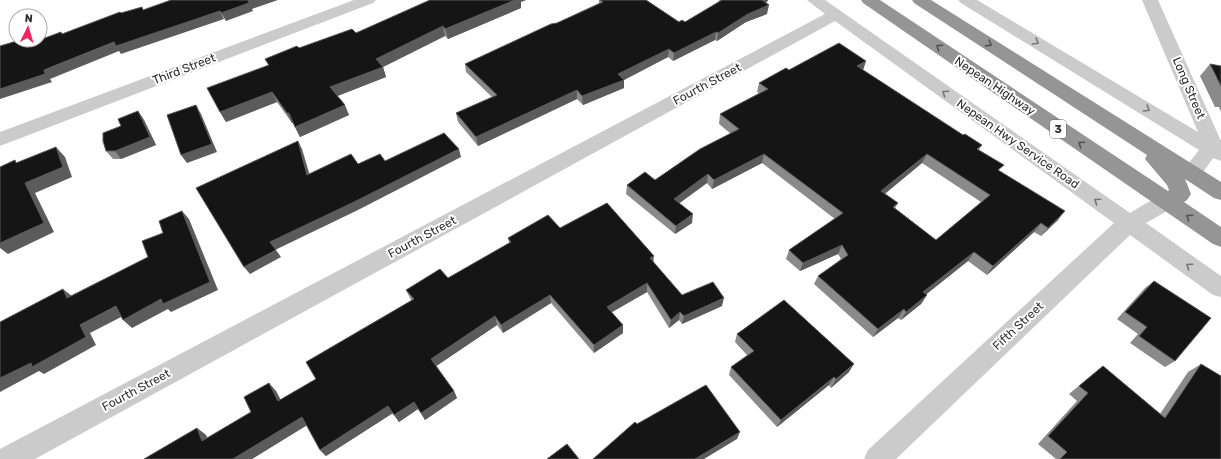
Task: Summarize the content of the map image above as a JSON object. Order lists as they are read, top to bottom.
{
  "streets": {
    "highway": ["Nepean Highway", "3"],
    "street": [
      "Third Street",
      "Fourth Street",
      "Long Street",
      "Nepean Hwy Service Road",
      "Fifth Street"
    ]
  },
  "crossings": [
    ["Fourth Street", "Nepean Hwy Service Road"],
    ["Nepean Highway", "Fifth Street"],
    ["Nepean Hwy Service Road", "Fifth Street"]
  ],
  "north": "top"
}
